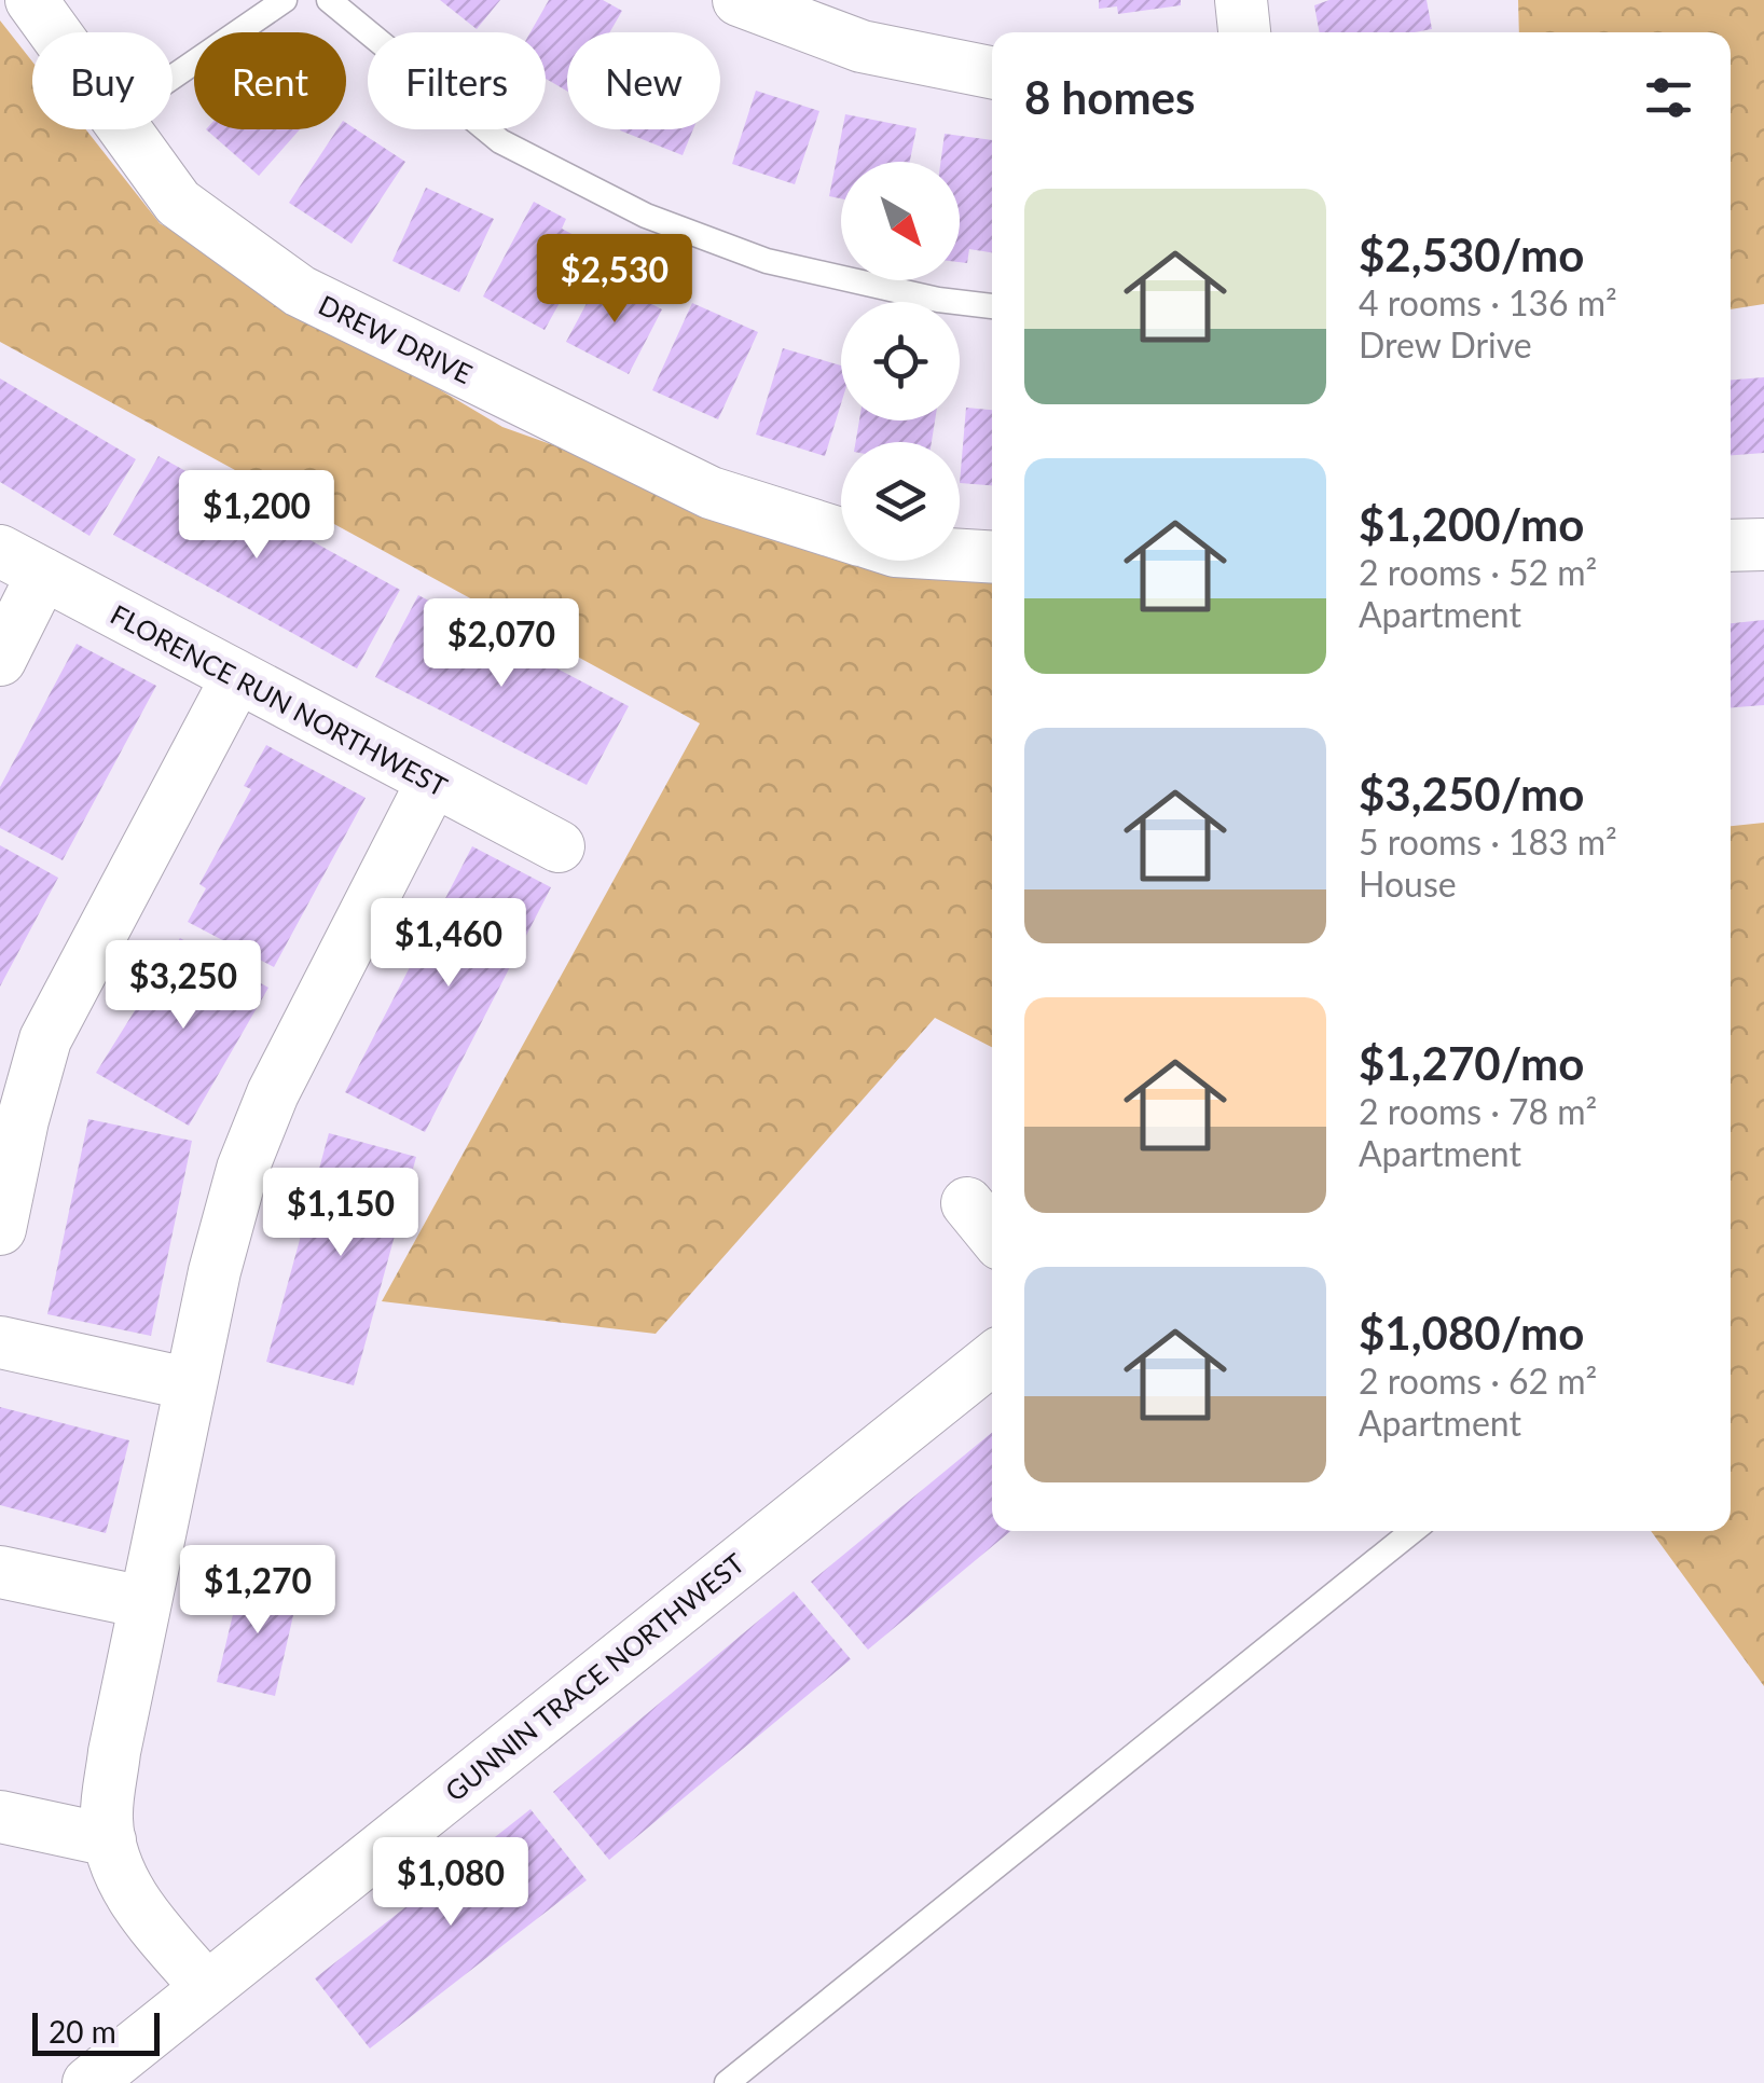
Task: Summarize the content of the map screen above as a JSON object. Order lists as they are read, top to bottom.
{
  "streets": {
    "street": ["DREW DRIVE", "FLORENCE RUN NORTHWEST", "GUNNIN TRACE NORTHWEST"]
  },
  "scale_bar": "20 m",
  "north": "bottom right",
  "page": {
    "chip": [
      "Buy",
      "Rent",
      "Filters",
      "New"
    ],
    "heading": "8 homes",
    "list": [
      {
        "name": "$2,530/mo",
        "note": "4 rooms · 136 m² · Drew Drive"
      },
      {
        "name": "$1,200/mo",
        "note": "2 rooms · 52 m² · Apartment"
      },
      {
        "name": "$3,250/mo",
        "note": "5 rooms · 183 m² · House"
      },
      {
        "name": "$1,270/mo",
        "note": "2 rooms · 78 m² · Apartment"
      },
      {
        "name": "$1,080/mo",
        "note": "2 rooms · 62 m² · Apartment"
      }
    ],
    "price": [
      "$2,530",
      "$1,200",
      "$2,070",
      "$1,460",
      "$3,250",
      "$1,150",
      "$1,270",
      "$1,080"
    ],
    "scale": "20 m"
  }
}
